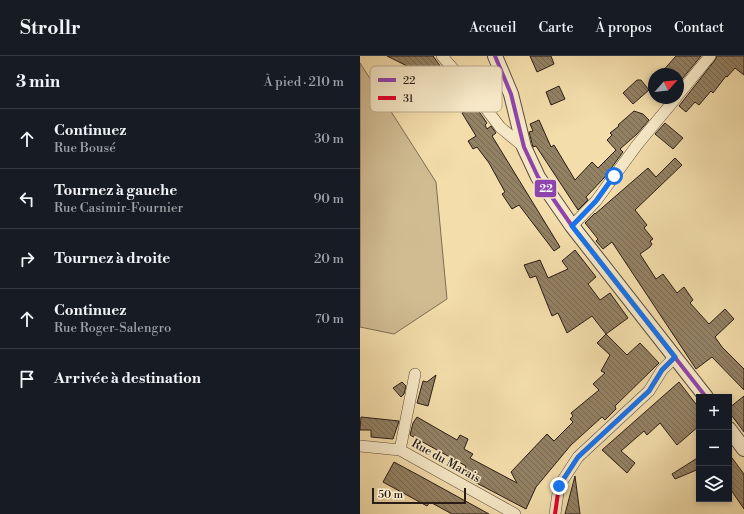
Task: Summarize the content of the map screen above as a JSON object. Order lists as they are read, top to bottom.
{
  "streets": {
    "street": ["Rue du Marais"]
  },
  "lines": ["transit line 22", "transit line 31"],
  "legend": ["22", "31"],
  "scale_bar": "50 m",
  "north": "top right",
  "page": {
    "header": "Strollr",
    "nav": [
      "Accueil",
      "Carte",
      "À propos",
      "Contact"
    ],
    "heading": ["3 min", "À pied · 210 m"],
    "list": [
      ["Continuez", "Rue Bousé", "30 m"],
      ["Tournez à gauche", "Rue Casimir-Fournier", "90 m"],
      ["Tournez à droite", "20 m"],
      ["Continuez", "Rue Roger-Salengro", "70 m"],
      "Arrivée à destination"
    ],
    "map_buttons": ["+", "−"],
    "scale": "50 m"
  }
}
